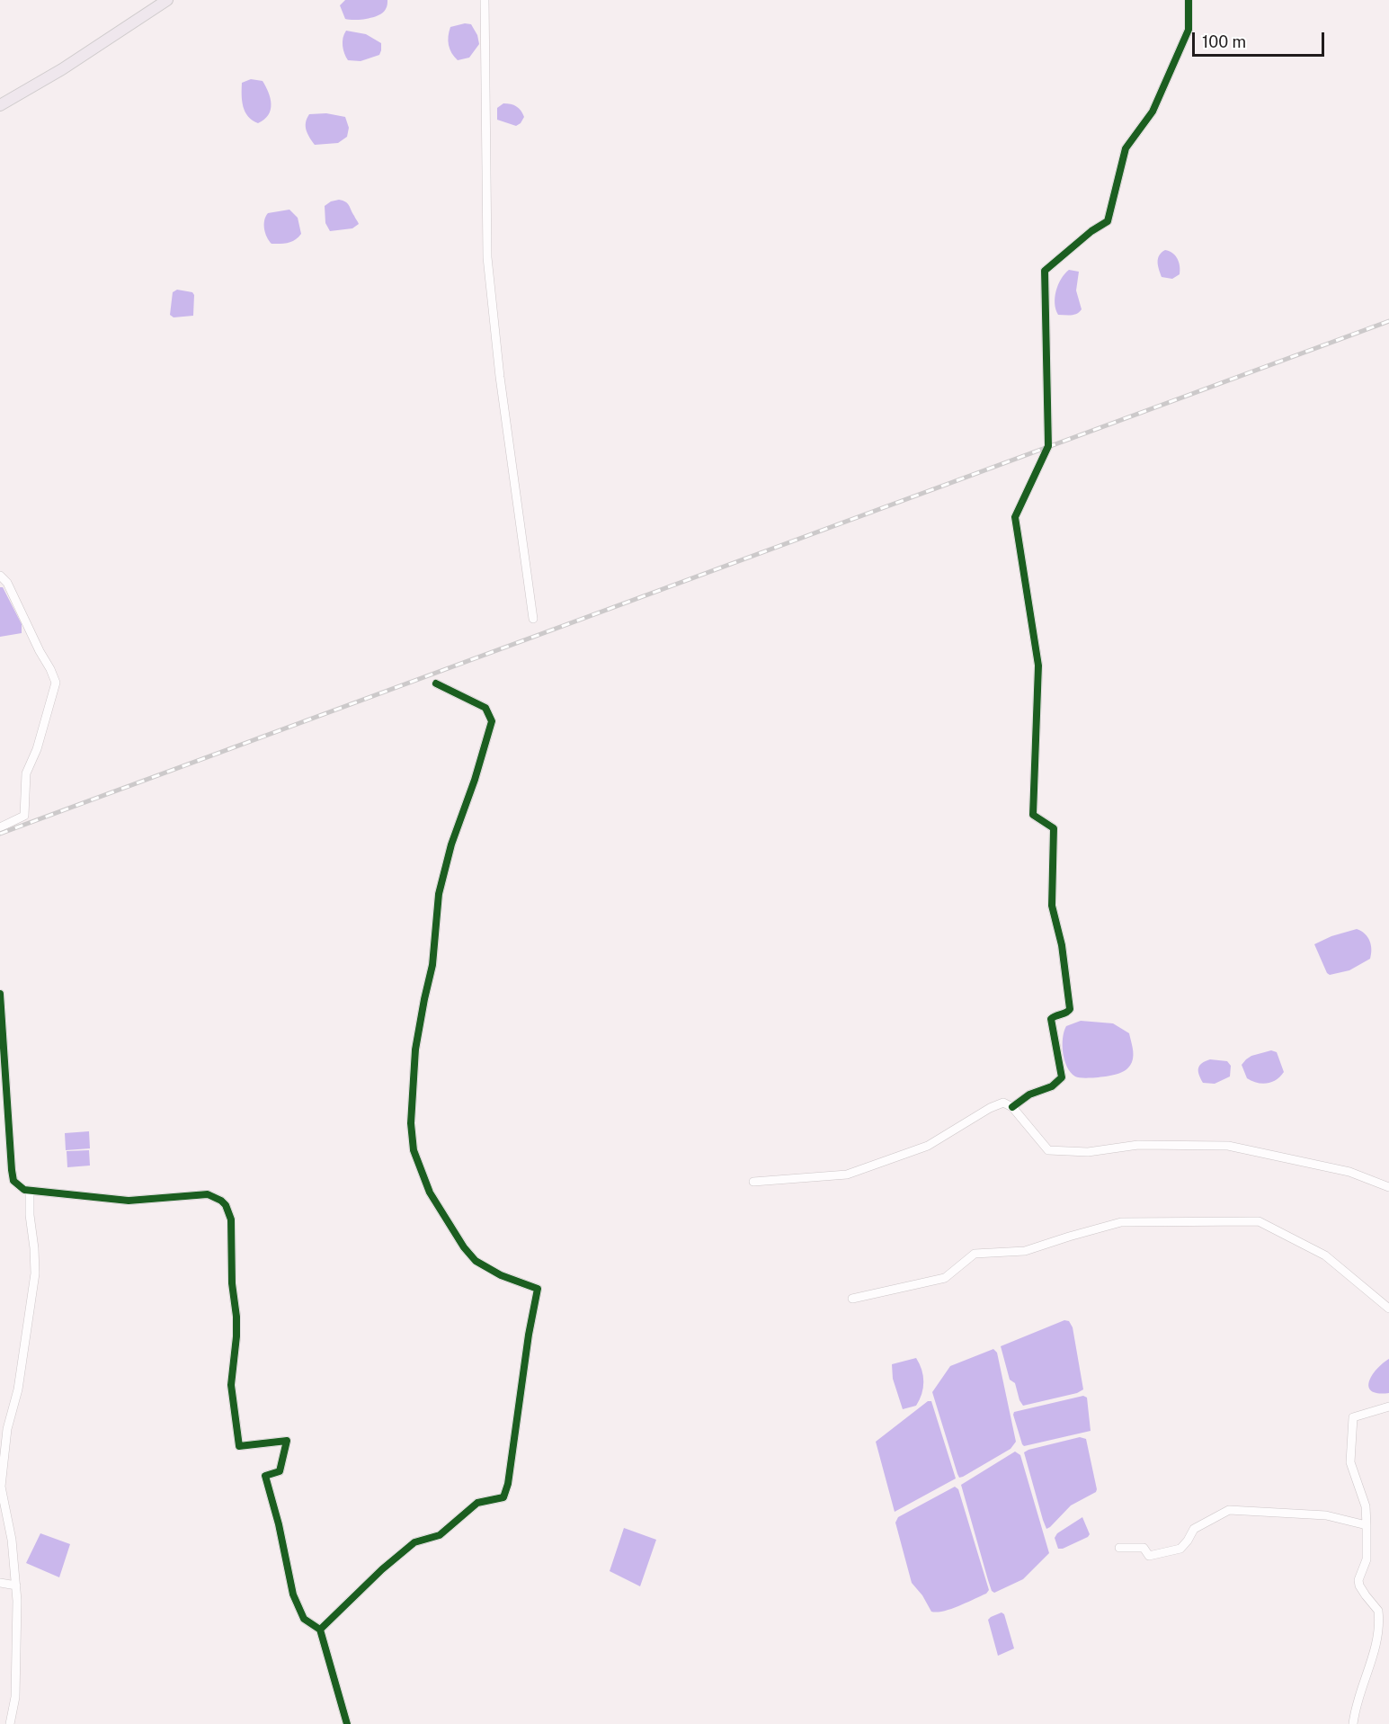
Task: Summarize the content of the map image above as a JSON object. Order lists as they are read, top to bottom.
{
  "scale_bar": "100 m"
}
